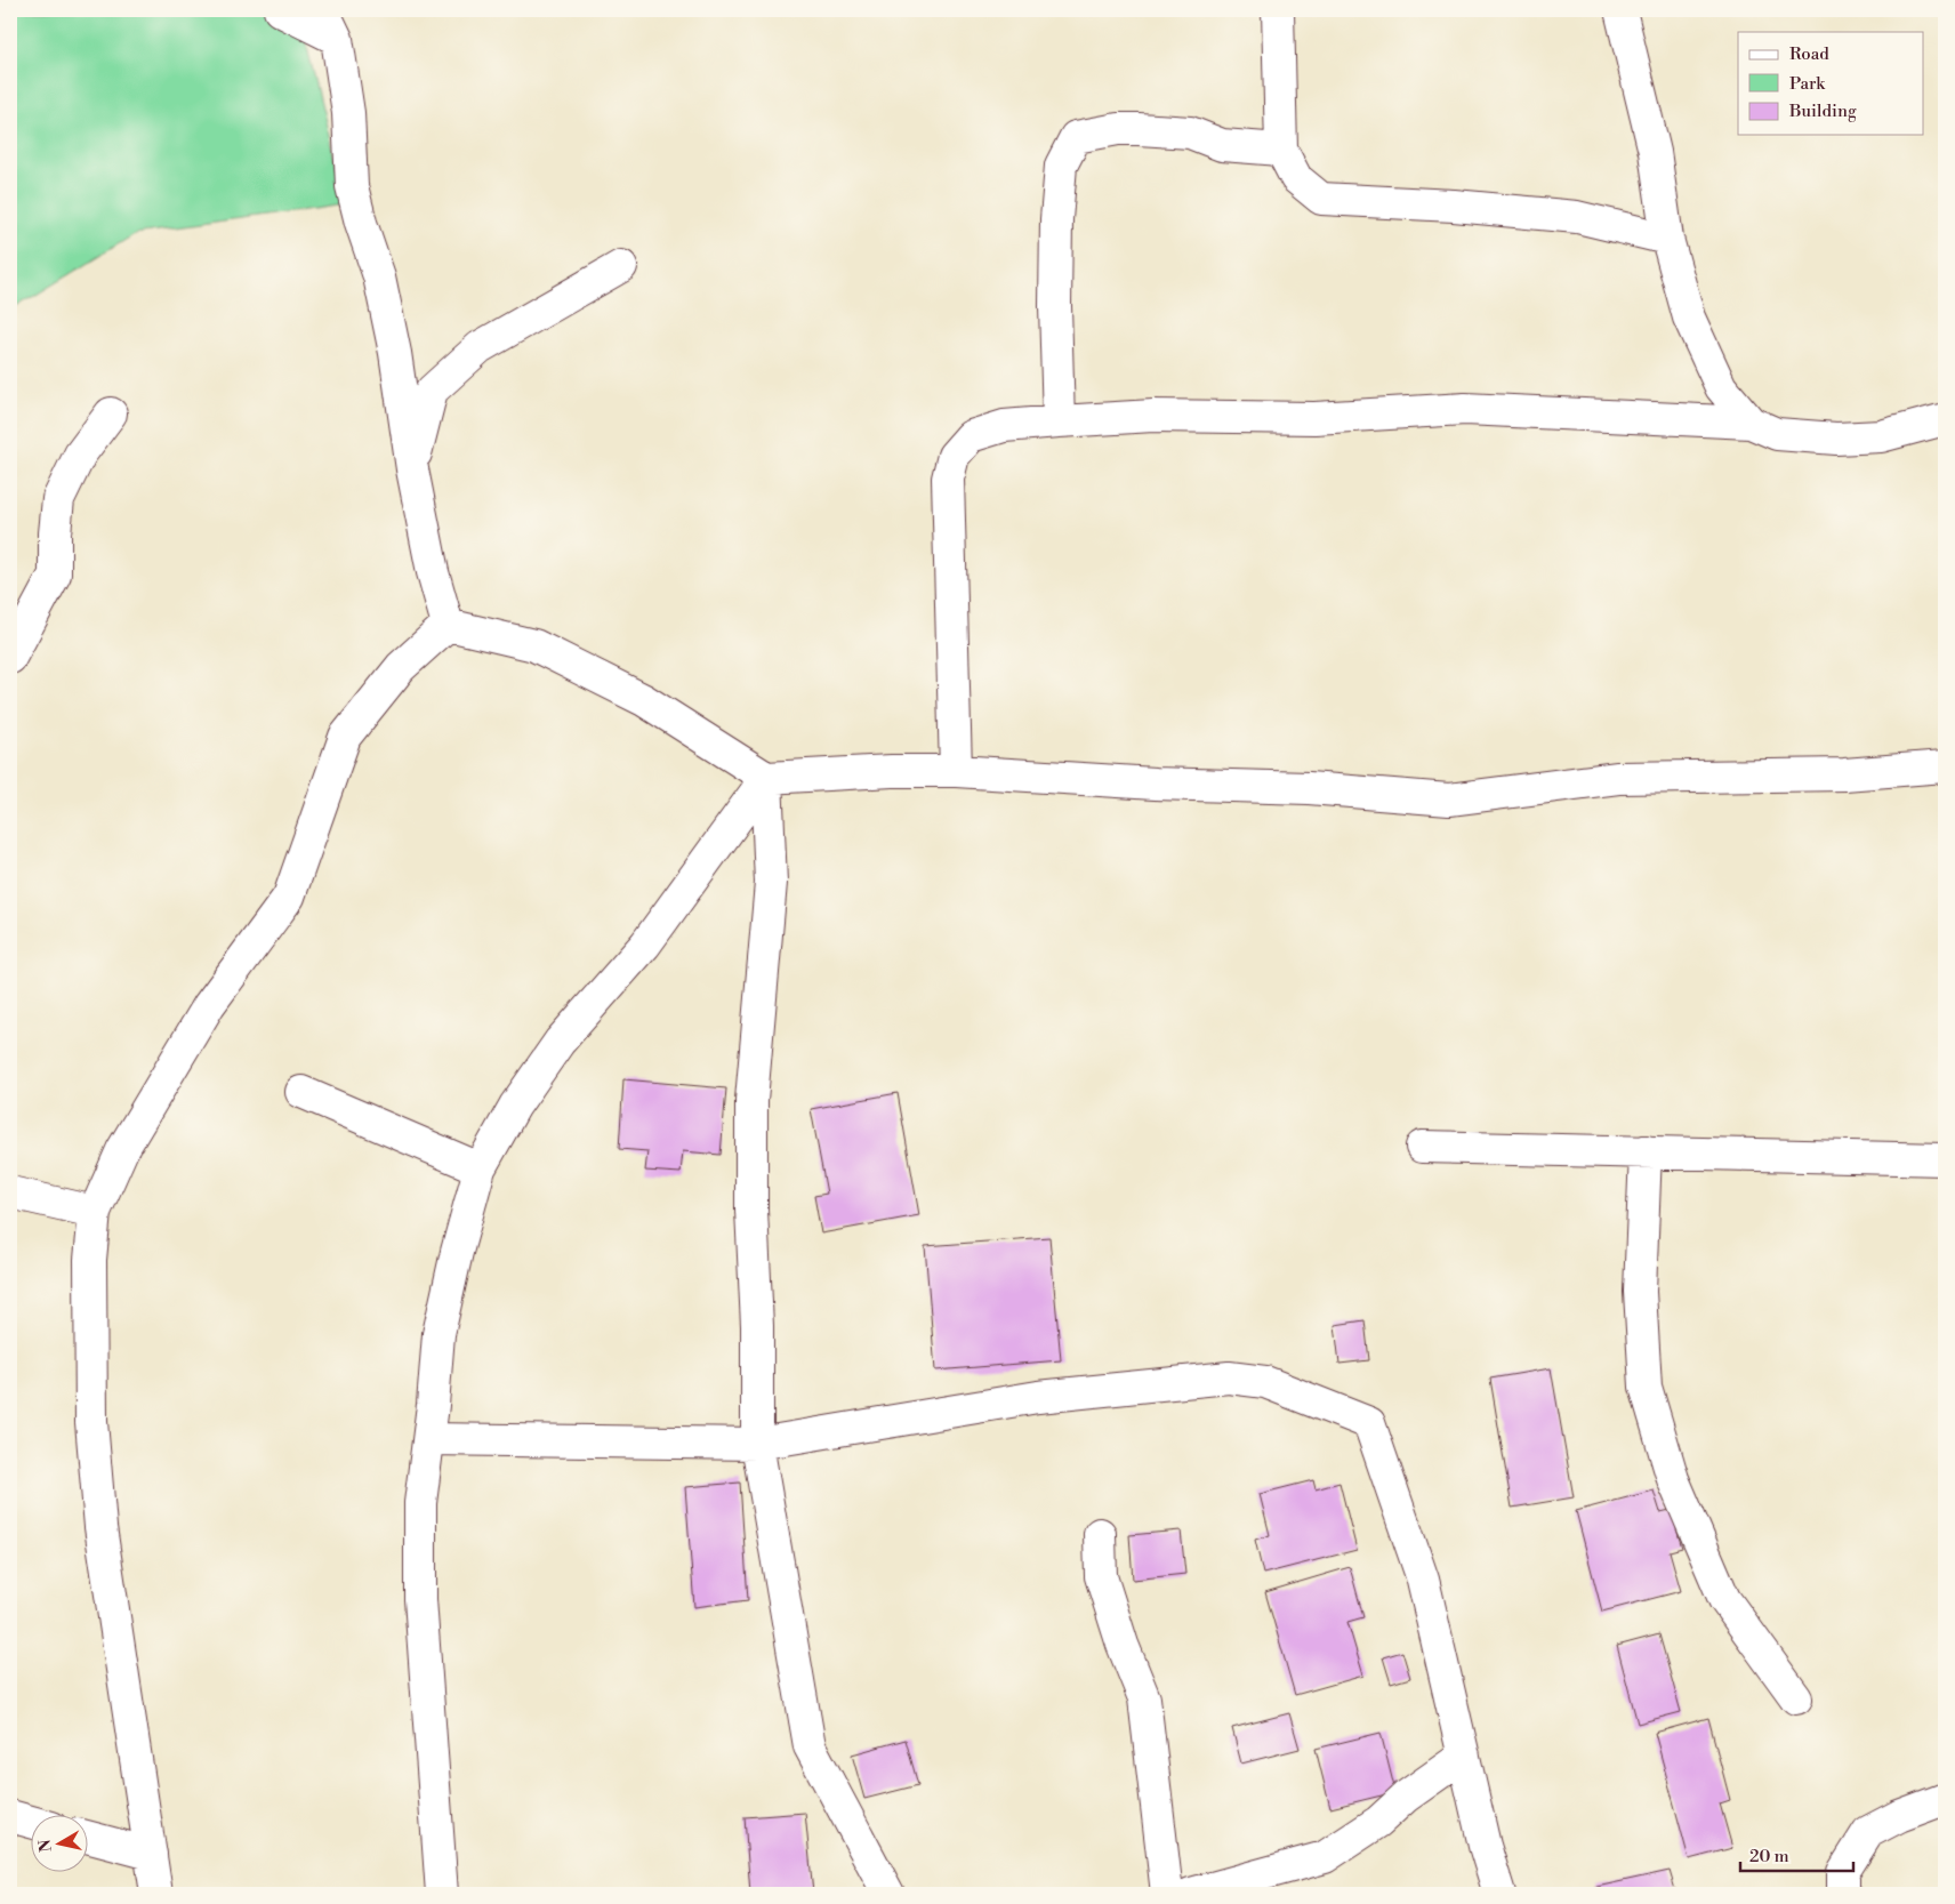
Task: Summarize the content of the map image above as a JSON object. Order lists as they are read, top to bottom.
{
  "legend": ["Road", "Park", "Building"],
  "scale_bar": "20 m",
  "north": "left"
}
